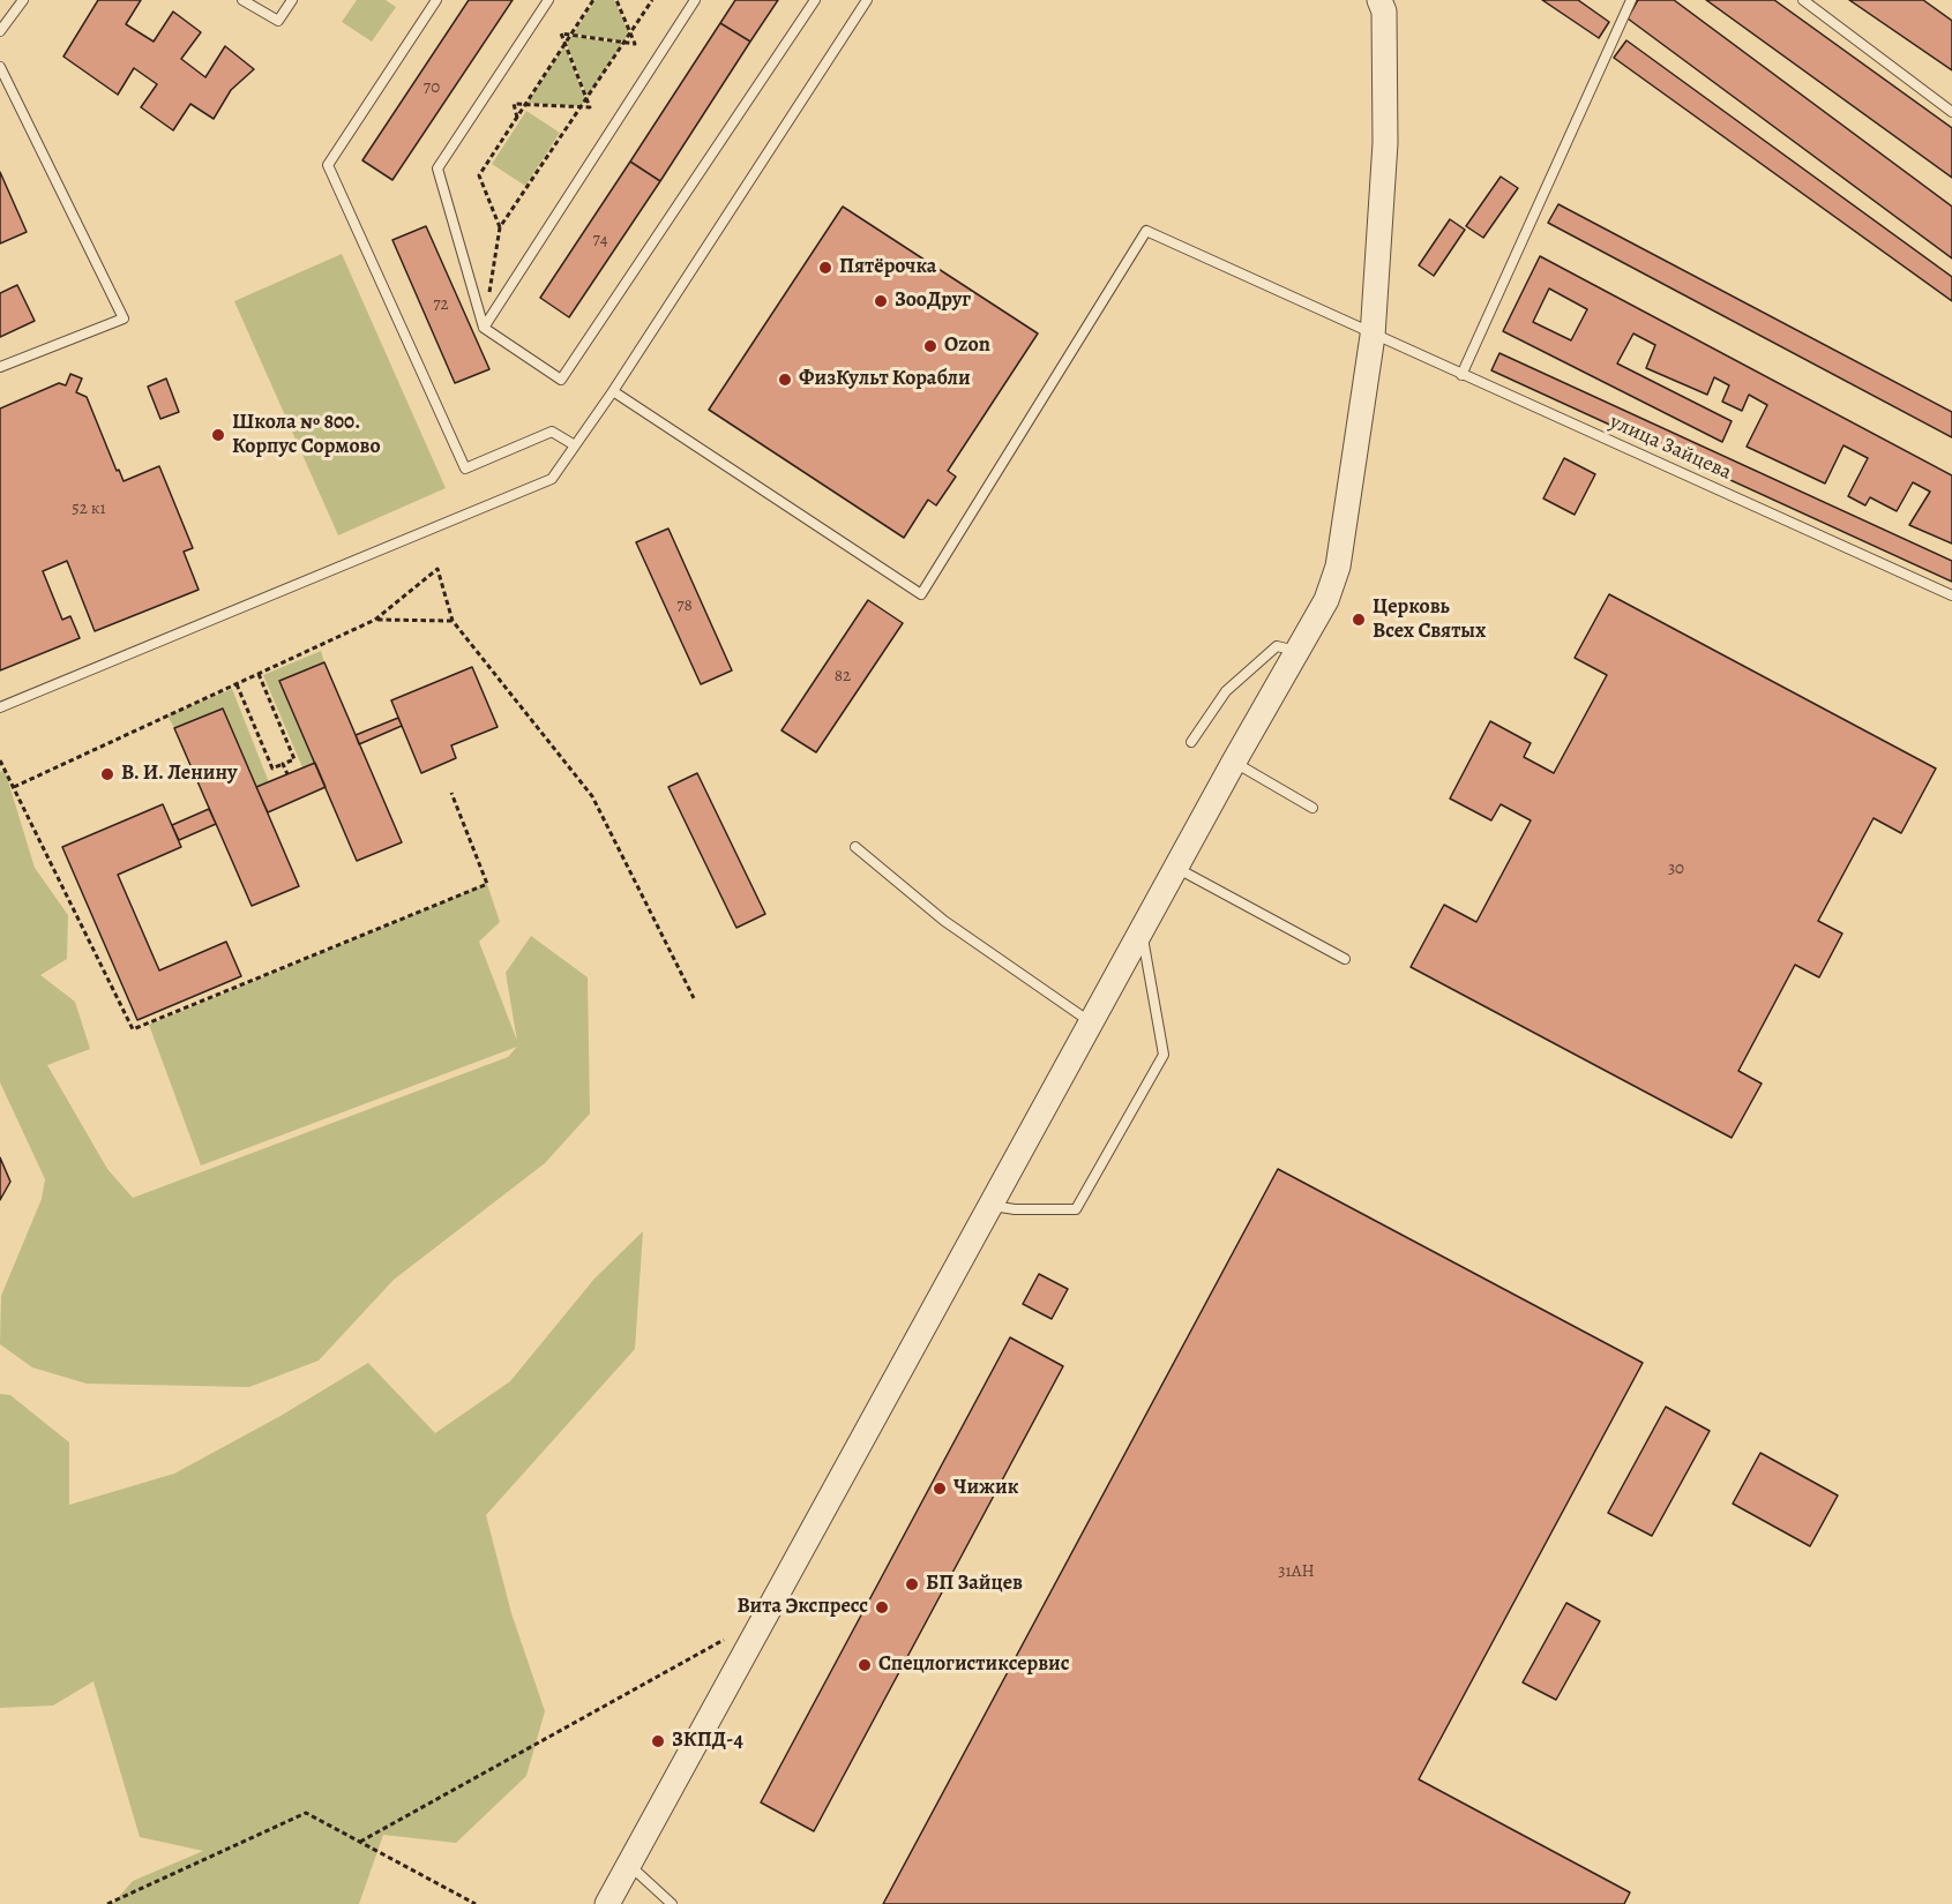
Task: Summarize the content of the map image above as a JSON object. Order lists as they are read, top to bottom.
{
  "streets": {
    "lane": ["улица Зайцева"]
  },
  "places": [
    "Пятёрочка",
    "ЗооДруг",
    "Ozon",
    "ФизКульт Корабли",
    "Школа № 800. Корпус Сормово",
    "Церковь Всех Святых",
    "В. И. Ленину",
    "Чижик",
    "БП Зайцев",
    "Вита Экспресс",
    "Спецлогистиксервис",
    "ЗКПД-4"
  ],
  "house_numbers": [
    "70",
    "74",
    "72",
    "52 к1",
    "78",
    "82",
    "30",
    "31АН"
  ]
}
